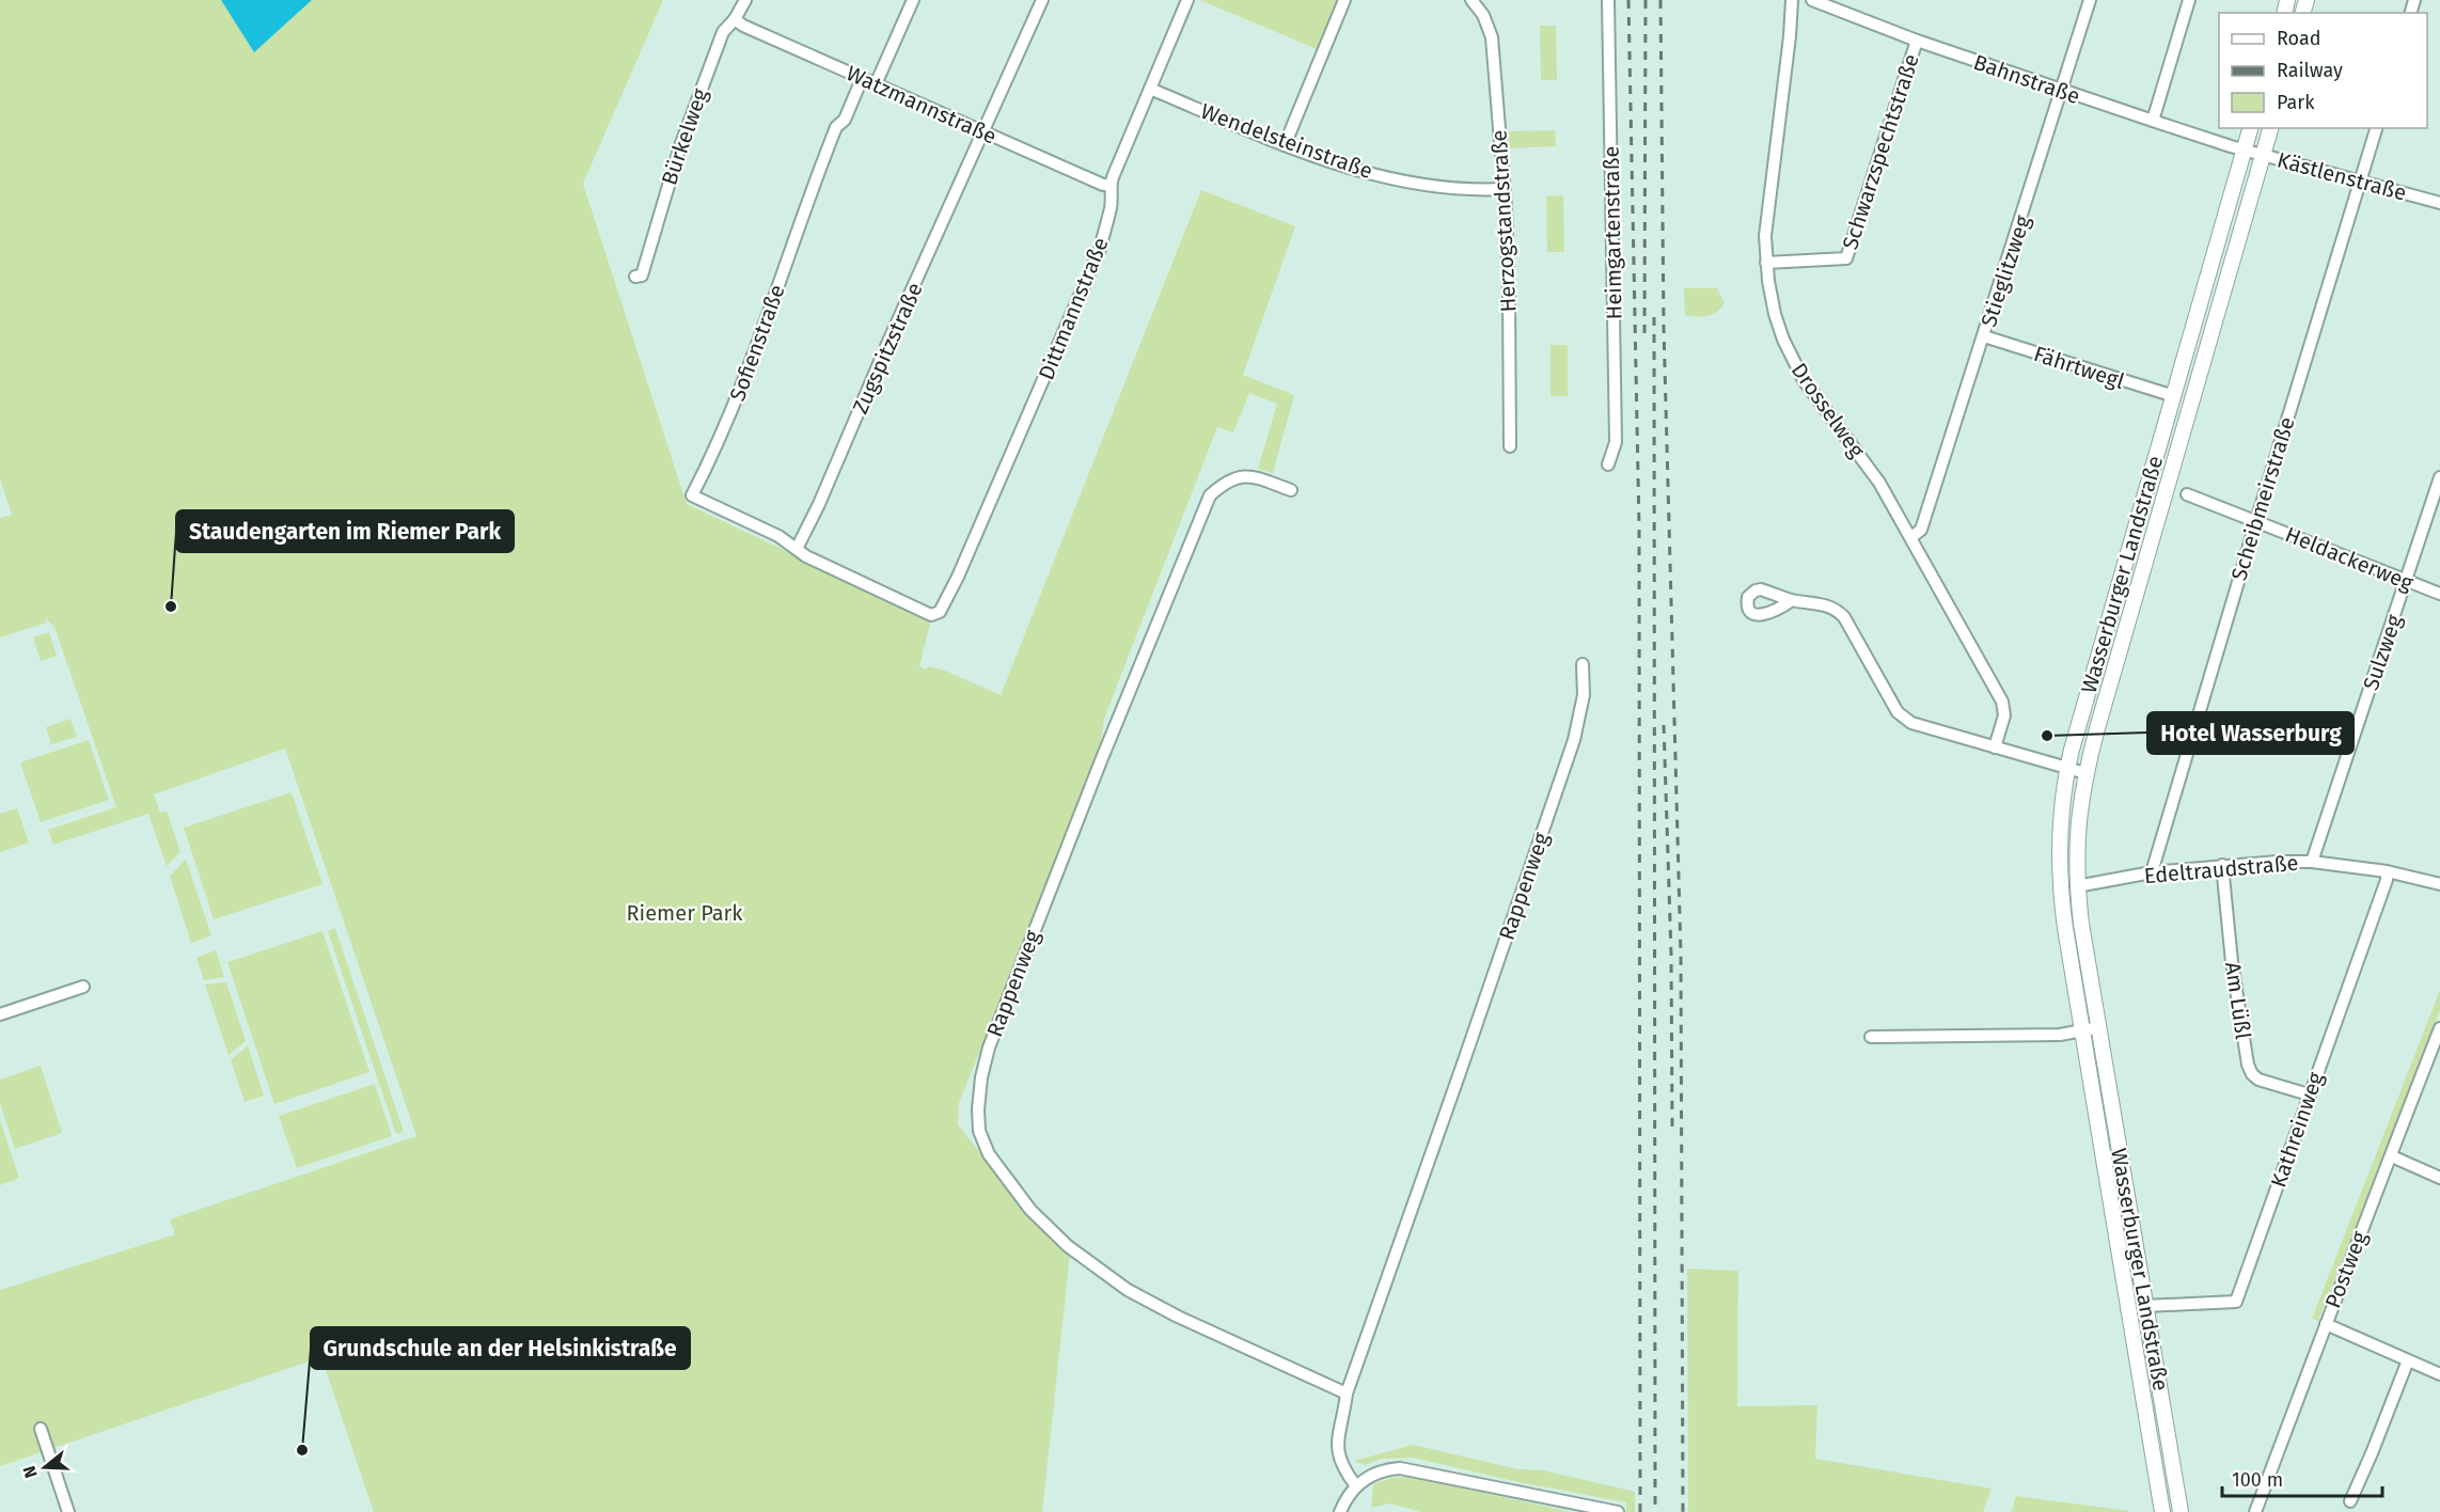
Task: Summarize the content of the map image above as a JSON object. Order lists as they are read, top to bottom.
{
  "streets": {
    "main road": ["Wasserburger Landstraße"],
    "street": [
      "Bahnstraße",
      "Watzmannstraße",
      "Bürkelweg",
      "Wendelsteinstraße",
      "Schwarzspechtstraße",
      "Kästlenstraße",
      "Herzogstandstraße",
      "Heimgartenstraße",
      "Stieglitzweg",
      "Dittmannstraße",
      "Sofienstraße",
      "Zugspitzstraße",
      "Fährtwegl",
      "Drosselweg",
      "Scheibmeirstraße",
      "Heldackerweg",
      "Sulzweg",
      "Edeltraudstraße",
      "Rappenweg",
      "Am Lüßl",
      "Kathreinweg",
      "Postweg"
    ]
  },
  "crossings": [
    ["Bahnstraße", "Schwarzspechtstraße"],
    ["Bahnstraße", "Kästlenstraße"],
    ["Bahnstraße", "Stieglitzweg"],
    ["Bahnstraße", "Wasserburger Landstraße"],
    ["Watzmannstraße", "Bürkelweg"],
    ["Watzmannstraße", "Dittmannstraße"],
    ["Watzmannstraße", "Sofienstraße"],
    ["Watzmannstraße", "Zugspitzstraße"],
    ["Wendelsteinstraße", "Herzogstandstraße"],
    ["Wendelsteinstraße", "Dittmannstraße"],
    ["Schwarzspechtstraße", "Drosselweg"],
    ["Kästlenstraße", "Scheibmeirstraße"],
    ["Kästlenstraße", "Wasserburger Landstraße"],
    ["Stieglitzweg", "Fährtwegl"],
    ["Stieglitzweg", "Drosselweg"],
    ["Dittmannstraße", "Sofienstraße"],
    ["Dittmannstraße", "Zugspitzstraße"],
    ["Sofienstraße", "Zugspitzstraße"],
    ["Fährtwegl", "Wasserburger Landstraße"],
    ["Scheibmeirstraße", "Heldackerweg"],
    ["Scheibmeirstraße", "Edeltraudstraße"],
    ["Heldackerweg", "Sulzweg"],
    ["Wasserburger Landstraße", "Edeltraudstraße"],
    ["Wasserburger Landstraße", "Kathreinweg"],
    ["Sulzweg", "Edeltraudstraße"],
    ["Edeltraudstraße", "Am Lüßl"],
    ["Edeltraudstraße", "Kathreinweg"],
    ["Am Lüßl", "Kathreinweg"]
  ],
  "parks": ["Riemer Park"],
  "places": ["Staudengarten im Riemer Park", "Hotel Wasserburg", "Grundschule an der Helsinkistraße"],
  "legend": ["Road", "Railway", "Park"],
  "scale_bar": "100 m",
  "north": "left"
}
